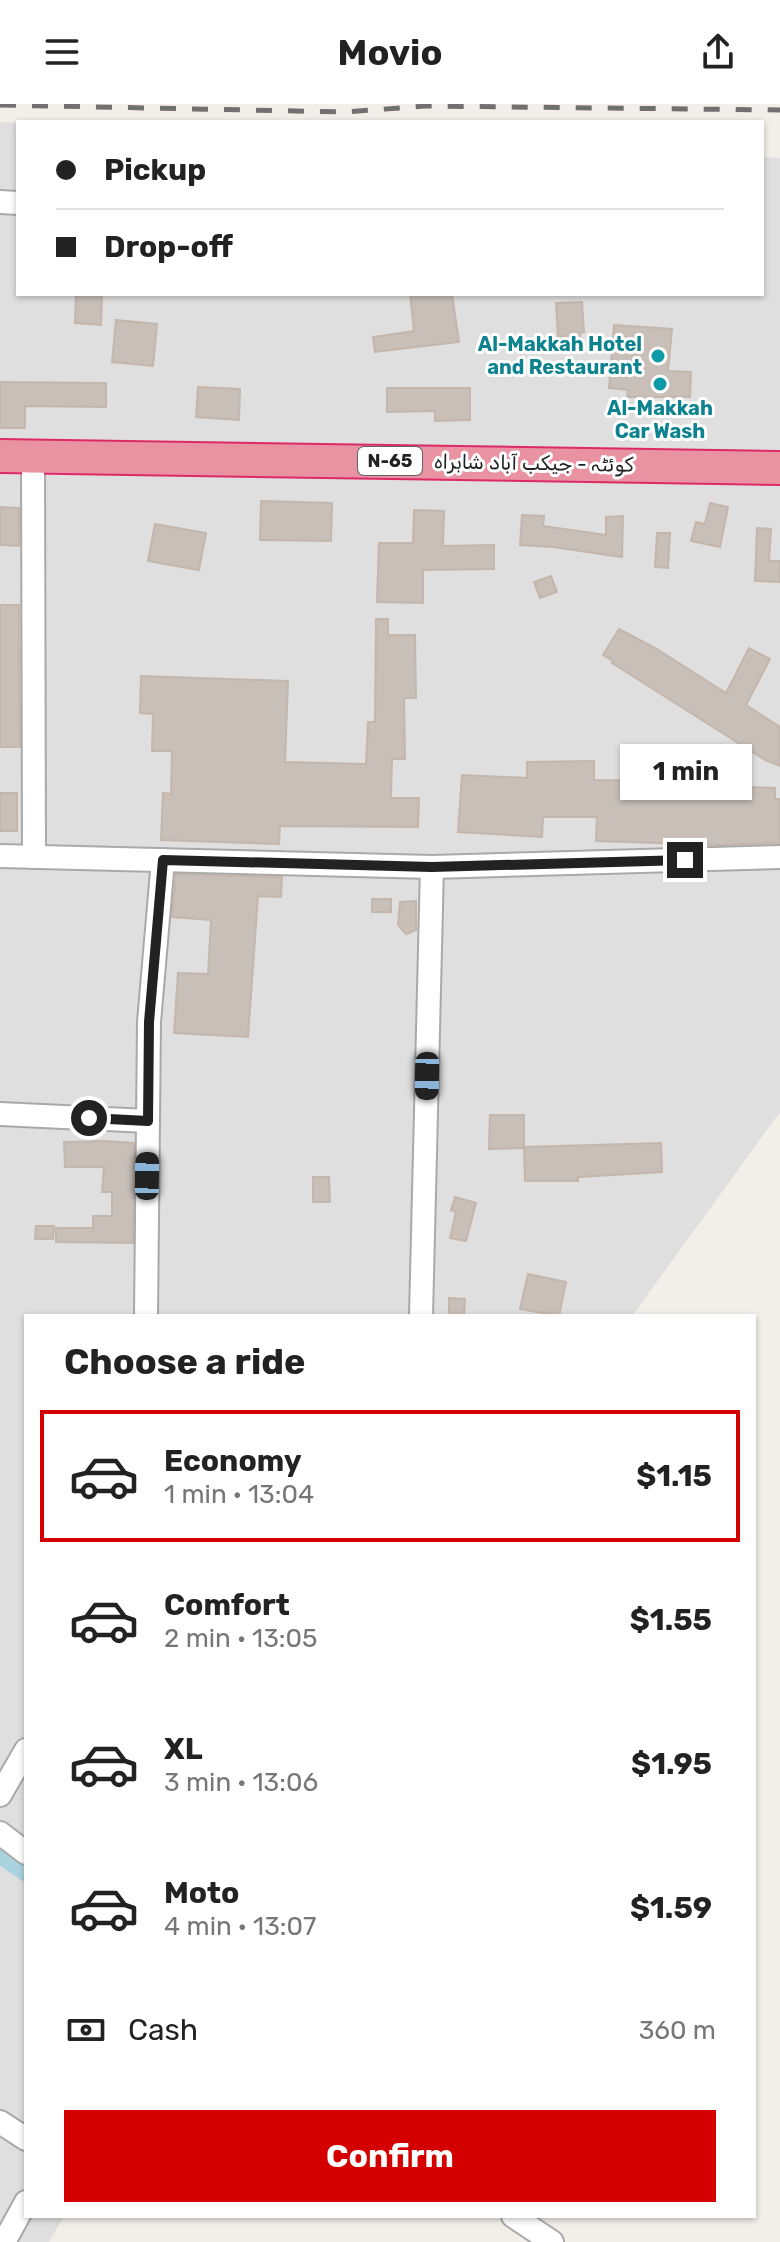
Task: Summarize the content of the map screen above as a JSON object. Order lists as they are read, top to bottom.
{
  "streets": {
    "highway": ["N-65", "کوئٹہ - جیکب آباد شاہراہ"]
  },
  "places": ["Al-Makkah Hotel and Restaurant", "Al-Makkah Car Wash"],
  "page": {
    "header": "Movio",
    "banner": ["Pickup", "Drop-off"],
    "bubble": "1 min",
    "heading": "Choose a ride",
    "list": [
      {
        "name": "Economy",
        "note": "1 min · 13:04",
        "value": "$1.15"
      },
      {
        "name": "Comfort",
        "note": "2 min · 13:05",
        "value": "$1.55"
      },
      {
        "name": "XL",
        "note": "3 min · 13:06",
        "value": "$1.95"
      },
      {
        "name": "Moto",
        "note": "4 min · 13:07",
        "value": "$1.59"
      }
    ],
    "pay": ["Cash", "360 m"],
    "buttons": "Confirm"
  }
}
